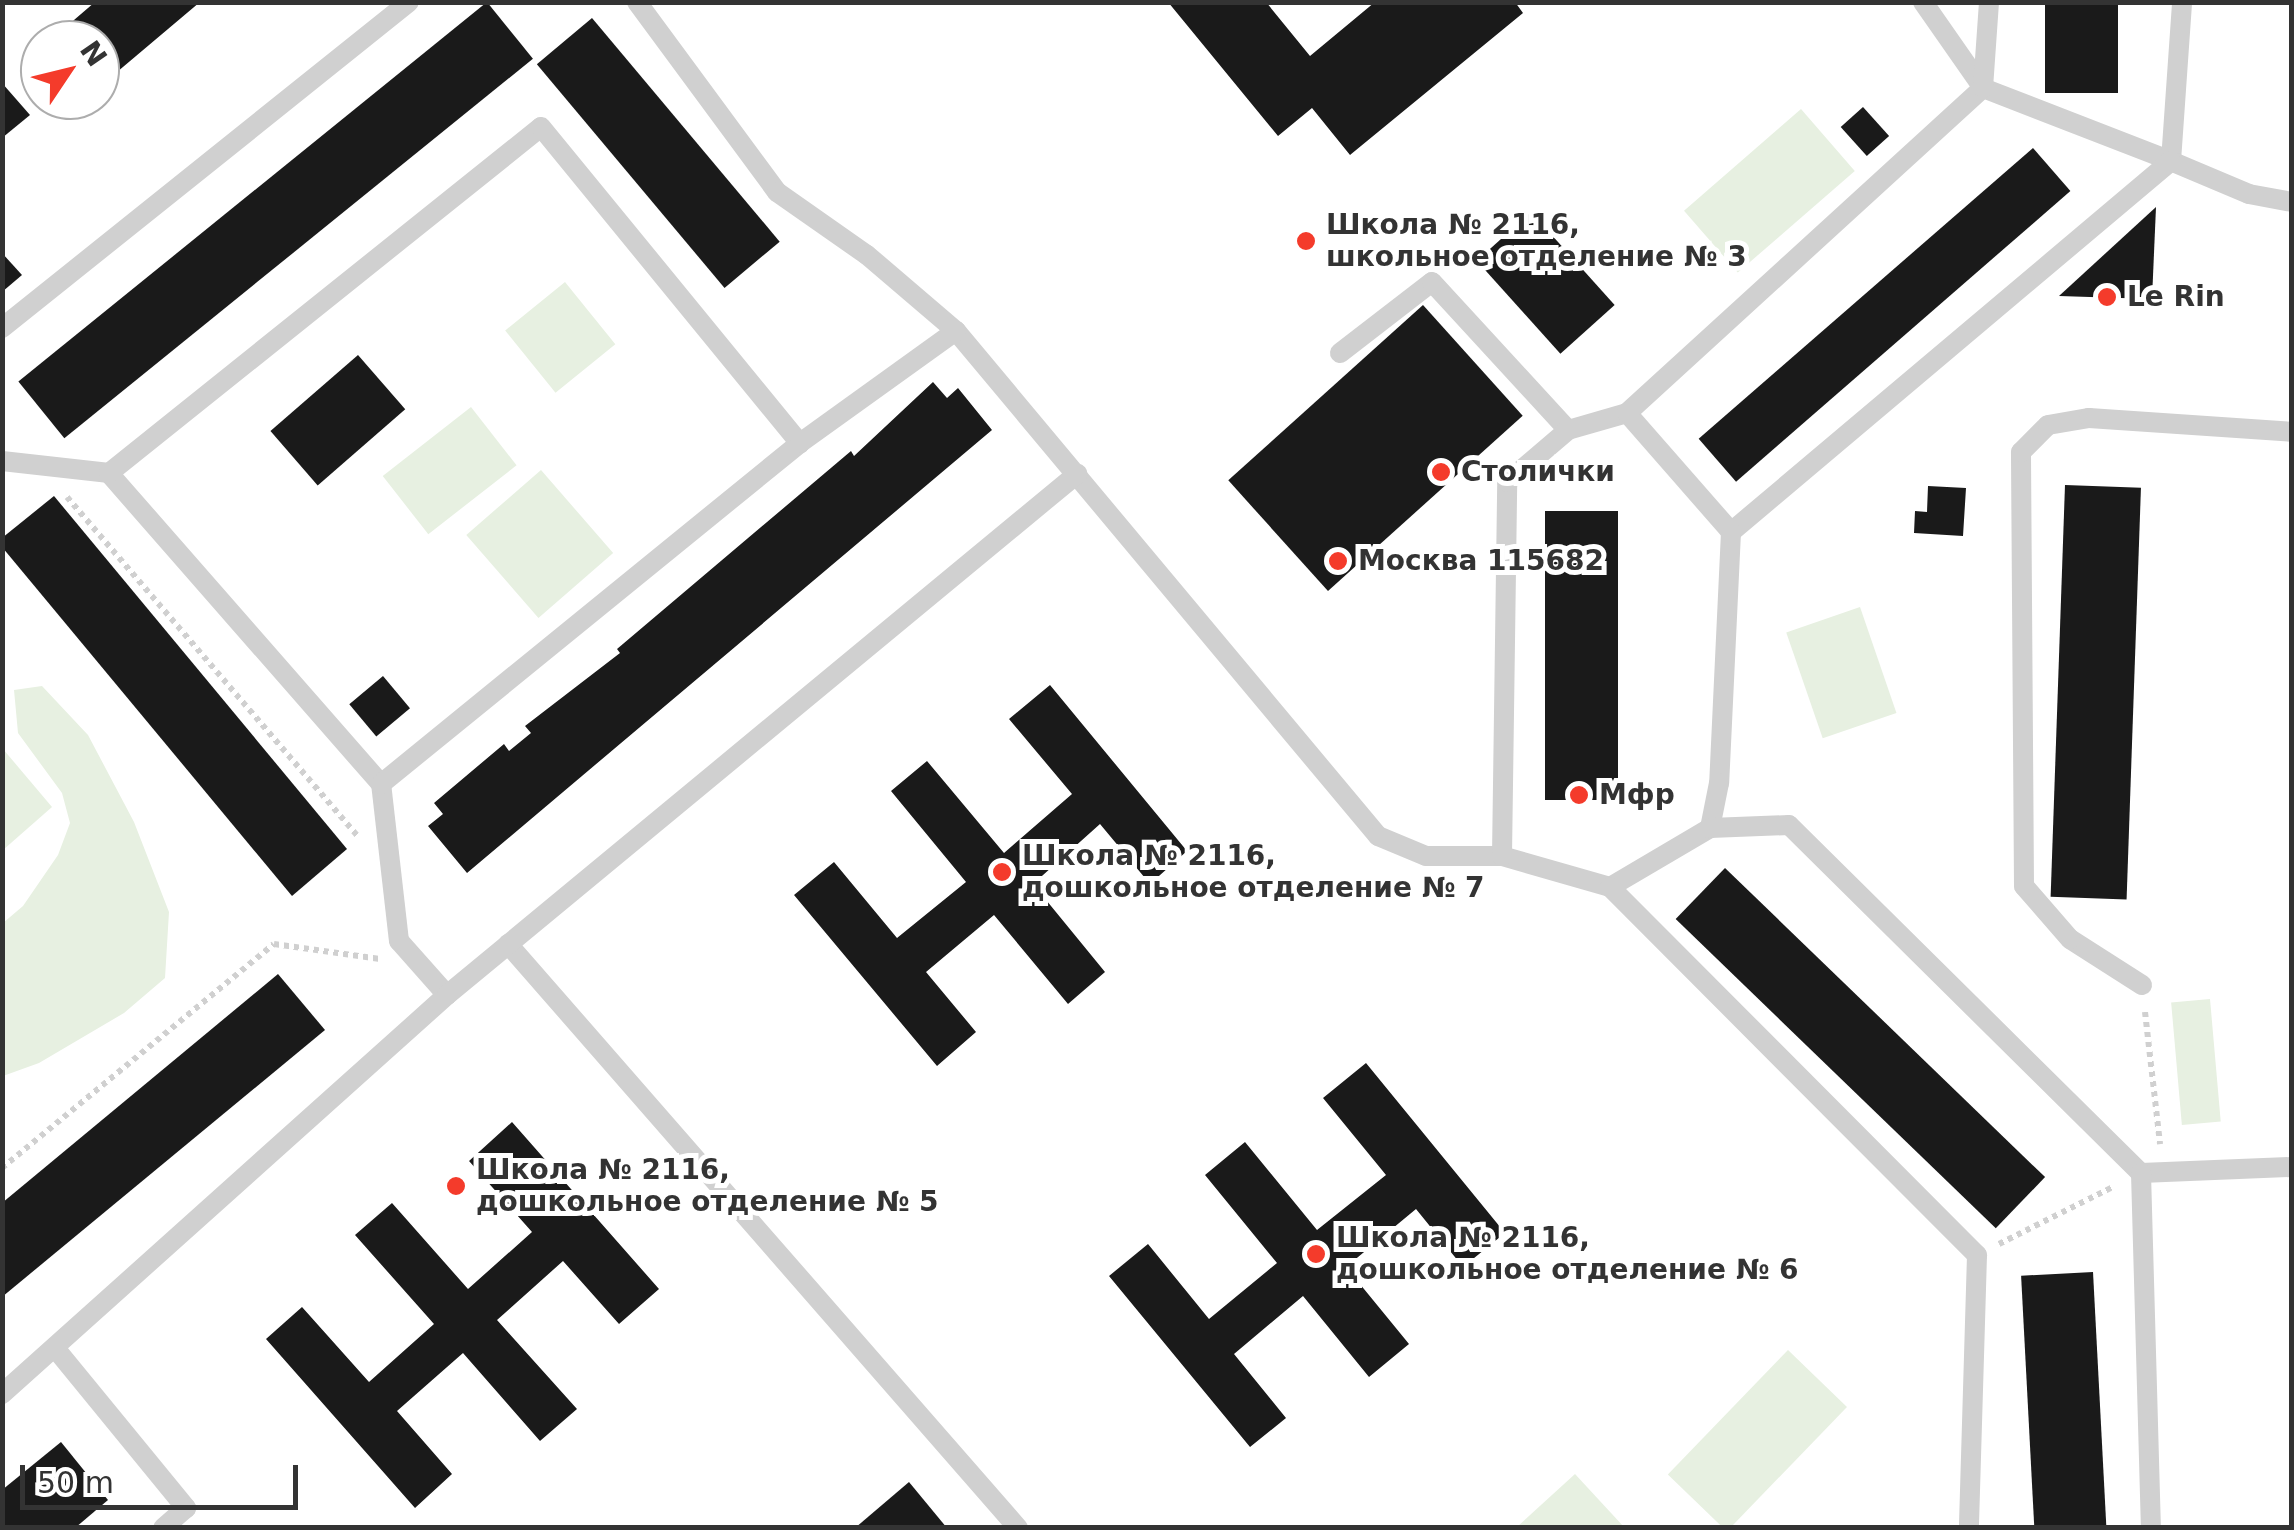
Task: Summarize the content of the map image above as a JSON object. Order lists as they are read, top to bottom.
{
  "places": [
    "Школа № 2116, школьное отделение № 3",
    "Le Rin",
    "Столички",
    "Москва 115682",
    "Мфр",
    "Школа № 2116, дошкольное отделение № 7",
    "Школа № 2116, дошкольное отделение № 5",
    "Школа № 2116, дошкольное отделение № 6"
  ],
  "scale_bar": "50 m",
  "north": "top right"
}
